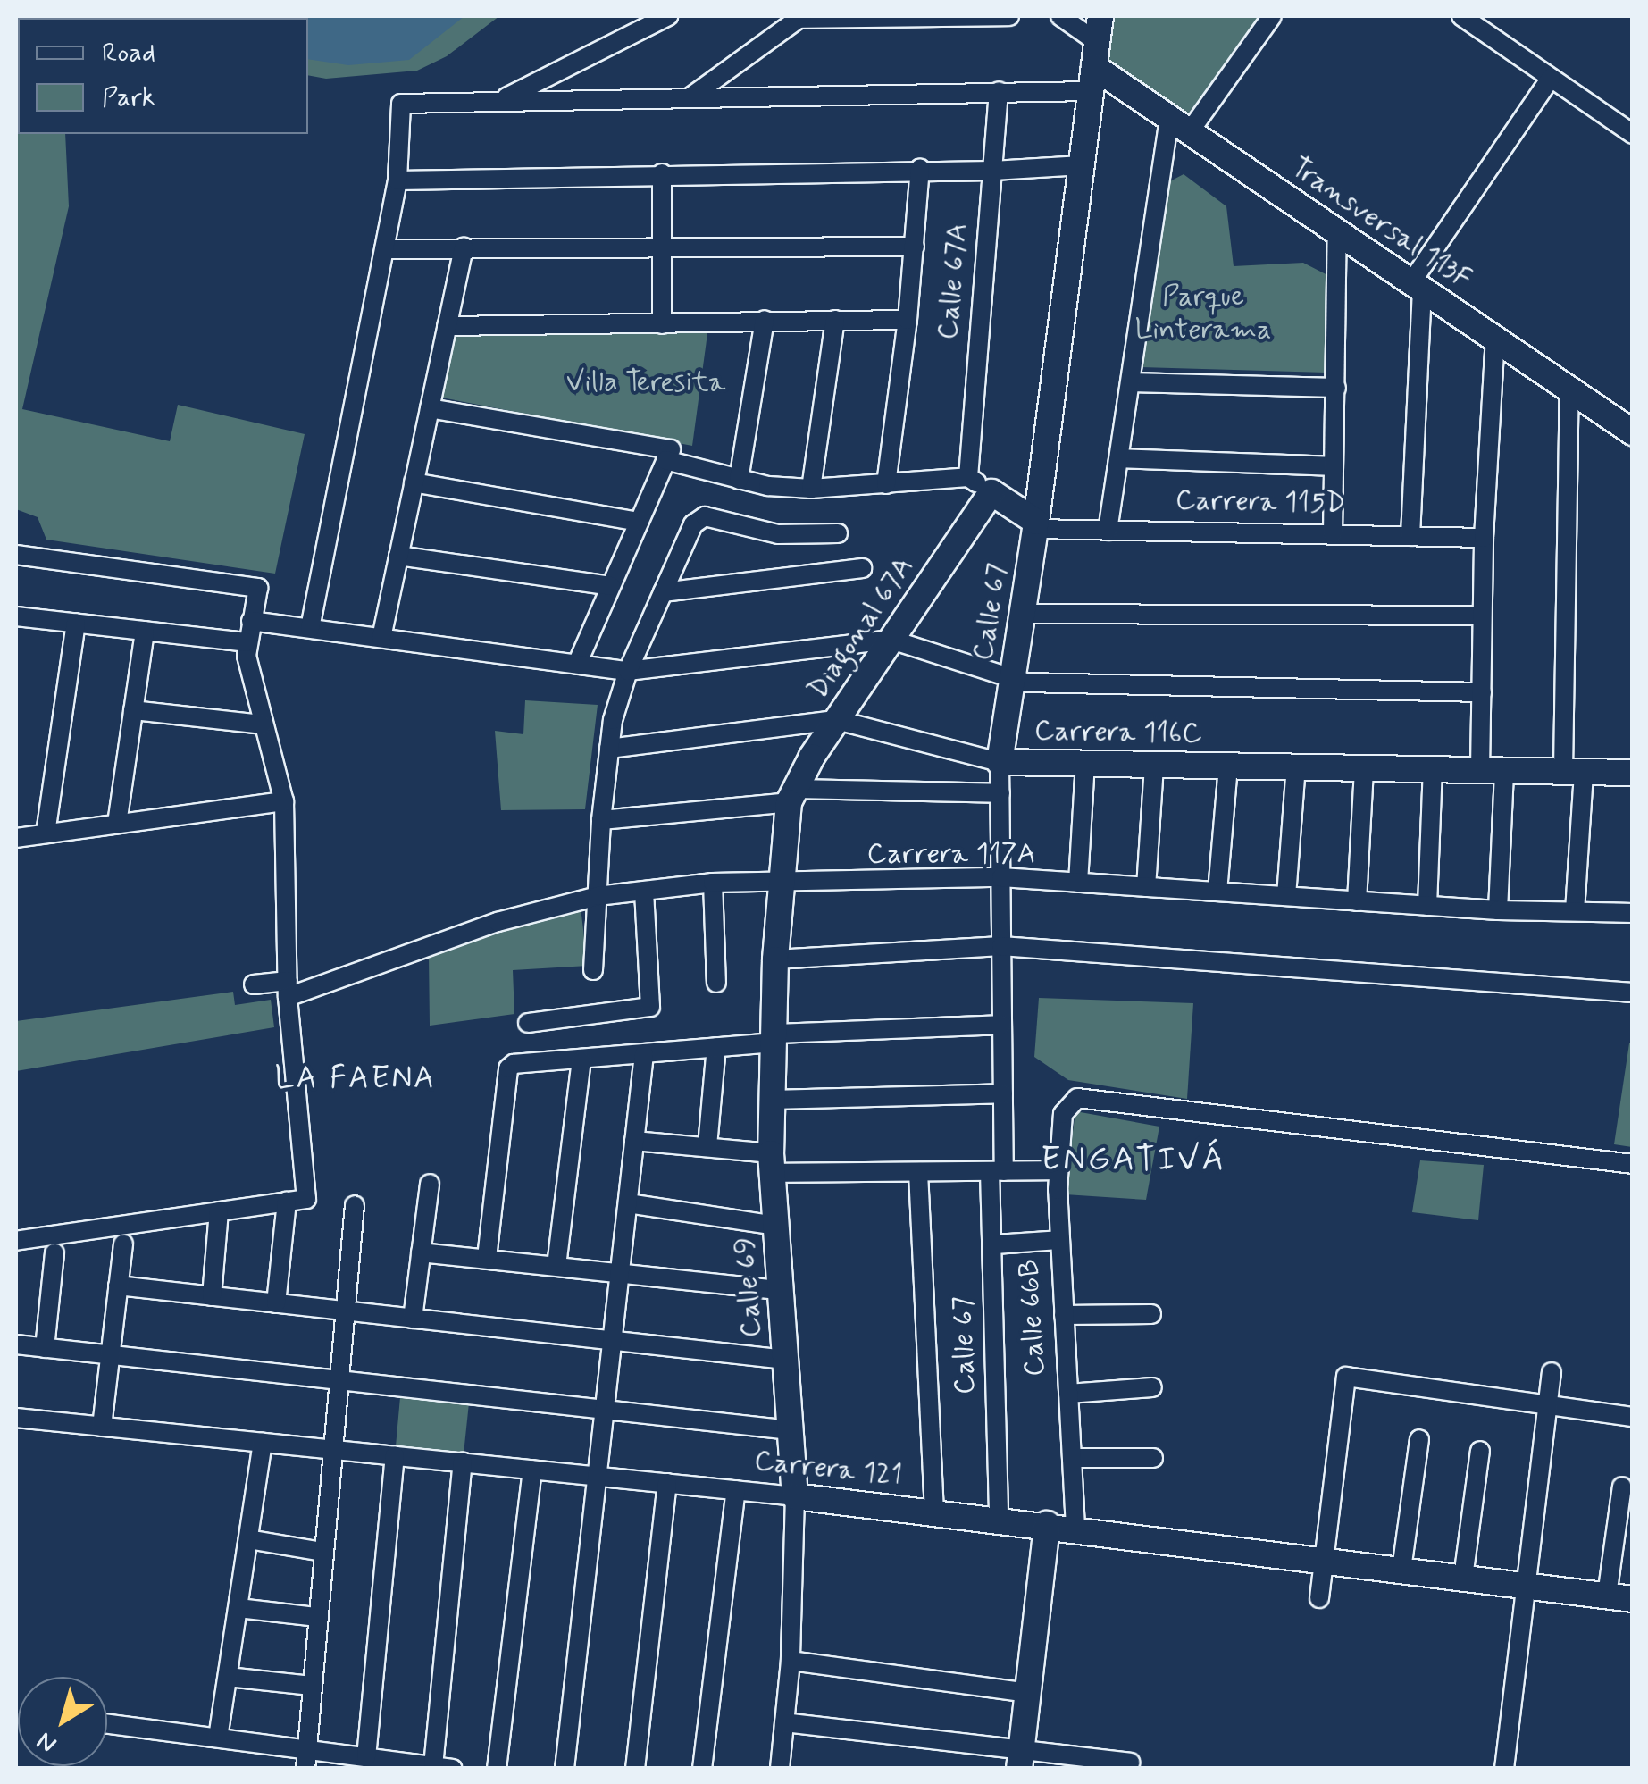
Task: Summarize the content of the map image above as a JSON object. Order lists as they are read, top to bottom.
{
  "streets": {
    "street": [
      "Transversal 113F",
      "Calle 67A",
      "Carrera 115D",
      "Calle 67",
      "Diagonal 67A",
      "Carrera 116C",
      "Carrera 117A",
      "Calle 69",
      "Calle 66B",
      "Carrera 121"
    ]
  },
  "crossings": [
    ["Transversal 113F", "Calle 67"],
    ["Carrera 115D", "Calle 67"],
    ["Calle 67", "Carrera 116C"],
    ["Calle 67", "Carrera 117A"],
    ["Calle 67", "Carrera 121"],
    ["Diagonal 67A", "Carrera 116C"],
    ["Diagonal 67A", "Calle 69"],
    ["Carrera 117A", "Calle 69"],
    ["Calle 69", "Carrera 121"],
    ["Calle 66B", "Carrera 121"]
  ],
  "districts": ["LA FAENA", "ENGATIVÁ"],
  "parks": ["Parque Linterama", "Villa Teresita"],
  "legend": ["Road", "Park"],
  "north": "bottom left"
}
